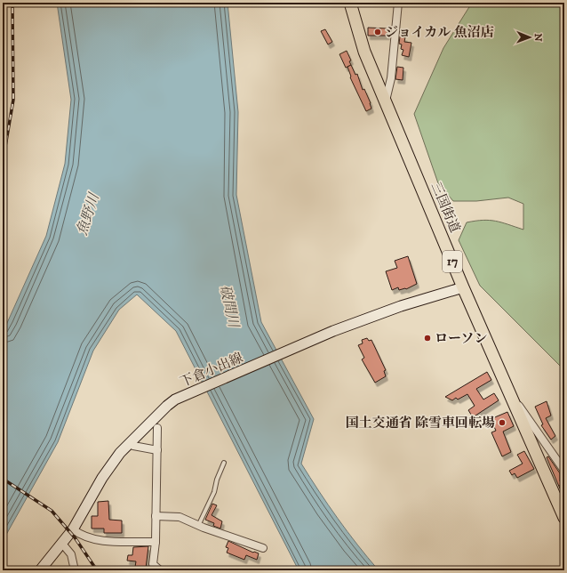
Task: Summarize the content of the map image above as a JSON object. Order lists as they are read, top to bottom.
{
  "streets": {
    "highway": ["三国街道", "17"],
    "main road": ["下倉小出線"]
  },
  "crossings": [
    ["三国街道", "下倉小出線"]
  ],
  "water": ["魚野川", "破間川"],
  "places": ["ジョイカル 魚沼店", "ローソン", "国土交通省 除雪車回転場"],
  "north": "right"
}
